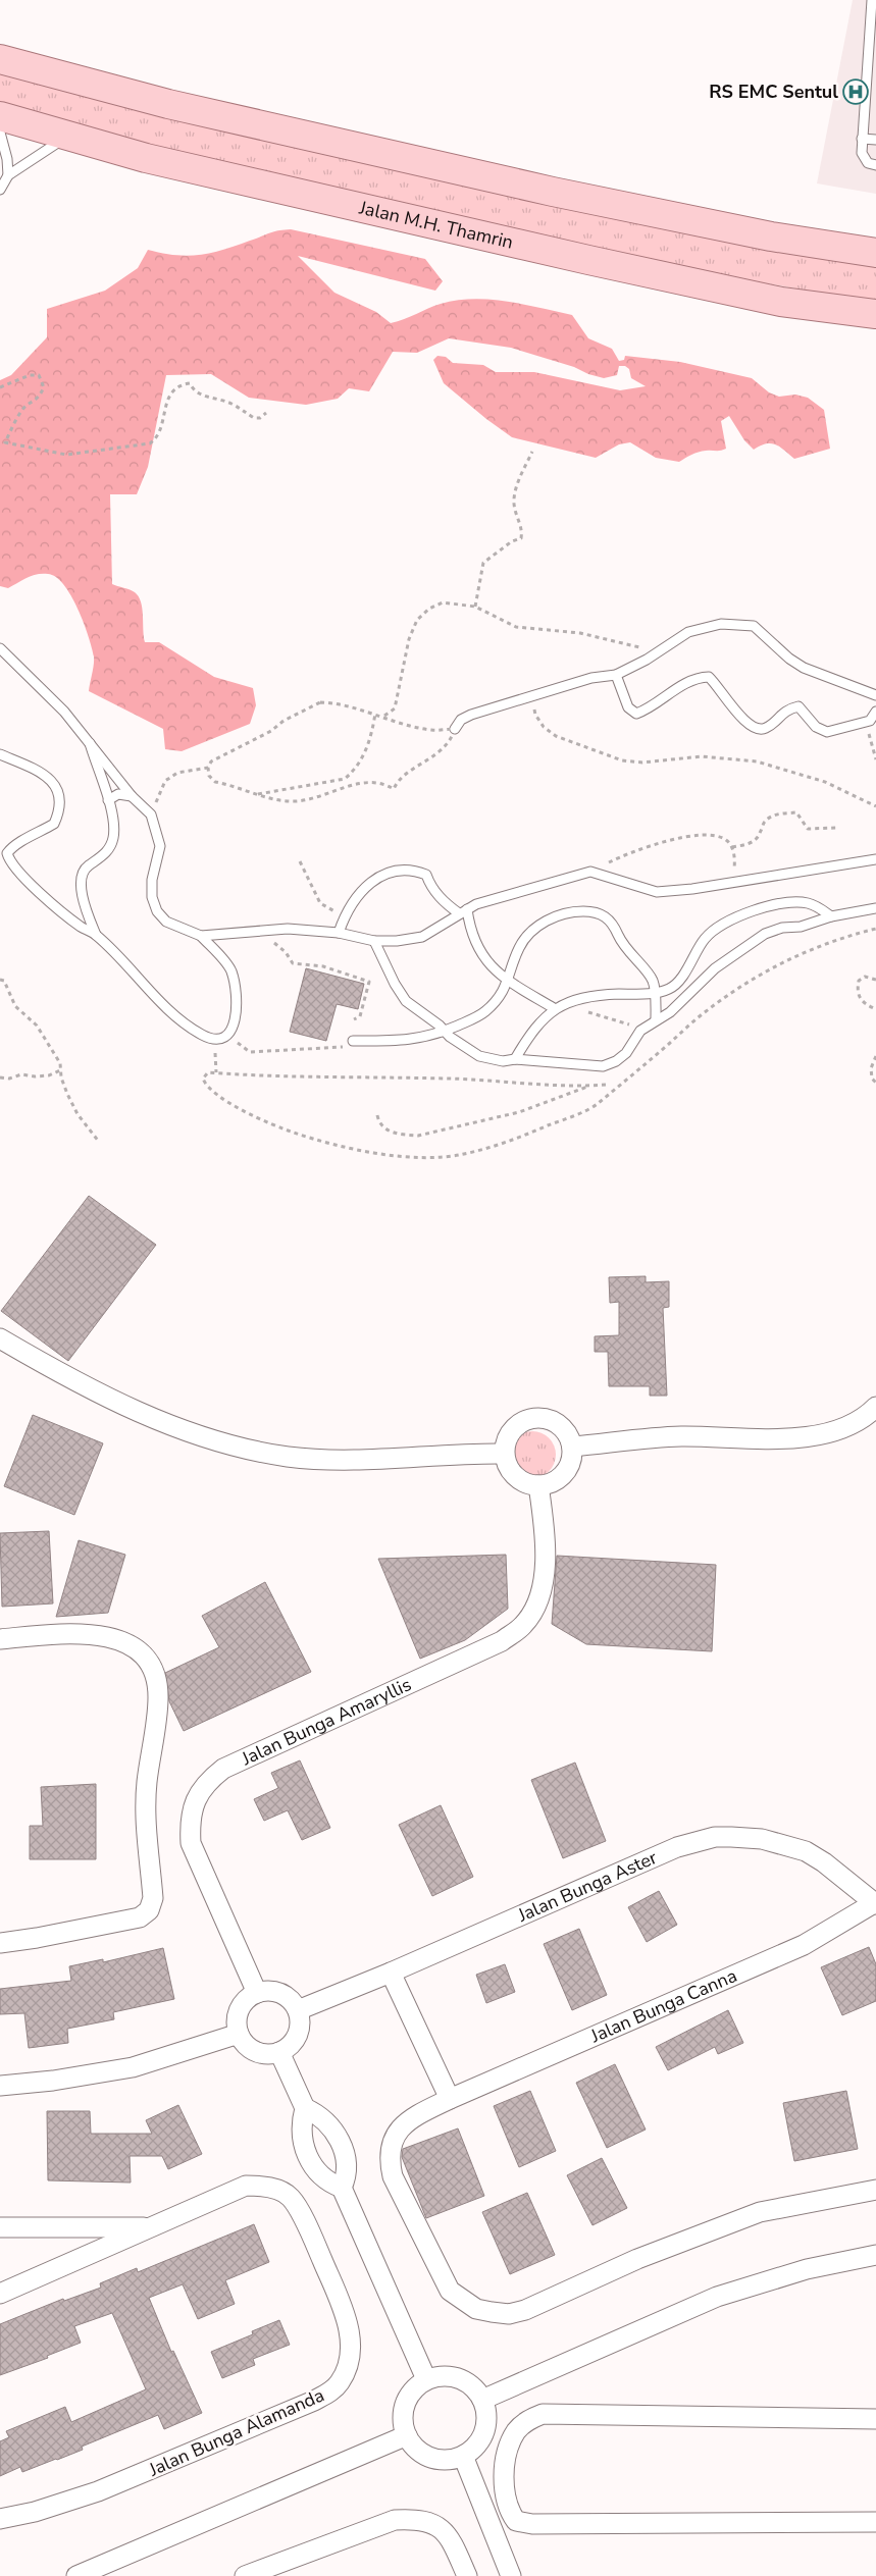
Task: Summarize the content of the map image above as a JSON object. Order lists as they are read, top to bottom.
{
  "streets": {
    "main road": ["Jalan M.H. Thamrin"],
    "street": [
      "Jalan Bunga Amaryllis",
      "Jalan Bunga Aster",
      "Jalan Bunga Canna",
      "Jalan Bunga Alamanda"
    ]
  },
  "crossings": [
    ["Jalan Bunga Amaryllis", "Jalan Bunga Aster"],
    ["Jalan Bunga Aster", "Jalan Bunga Canna"]
  ],
  "places": {
    "hospital": ["RS EMC Sentul"]
  }
}
